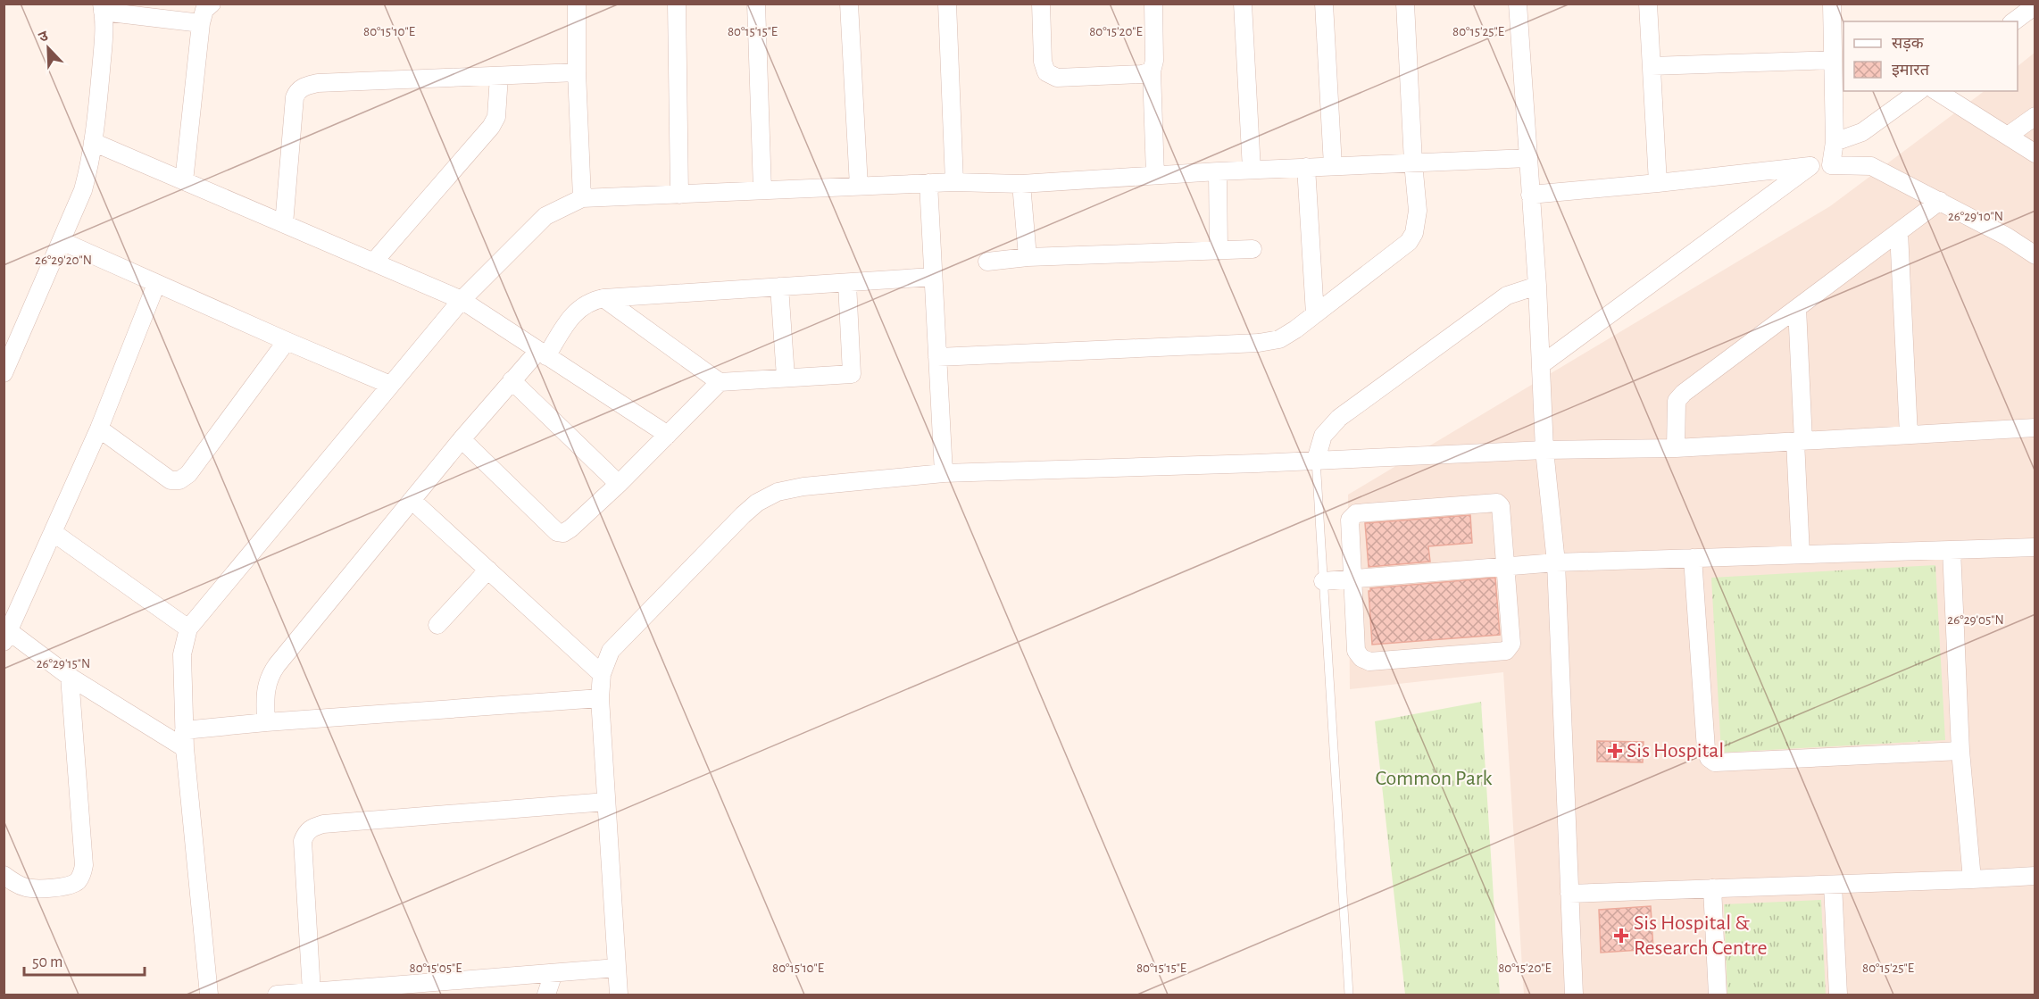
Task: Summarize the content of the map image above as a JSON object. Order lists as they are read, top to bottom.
{
  "parks": ["Common Park"],
  "places": {
    "health": ["Sis Hospital", "Sis Hospital & Research Centre"]
  },
  "legend": ["सड़क", "इमारत"],
  "scale_bar": "50 m",
  "north": "top left",
  "coordinates": [
    "80°15'10\"E",
    "80°15'15\"E",
    "80°15'20\"E",
    "80°15'25\"E",
    "26°29'10\"N",
    "26°29'20\"N",
    "26°29'05\"N",
    "26°29'15\"N",
    "80°15'05\"E"
  ]
}
